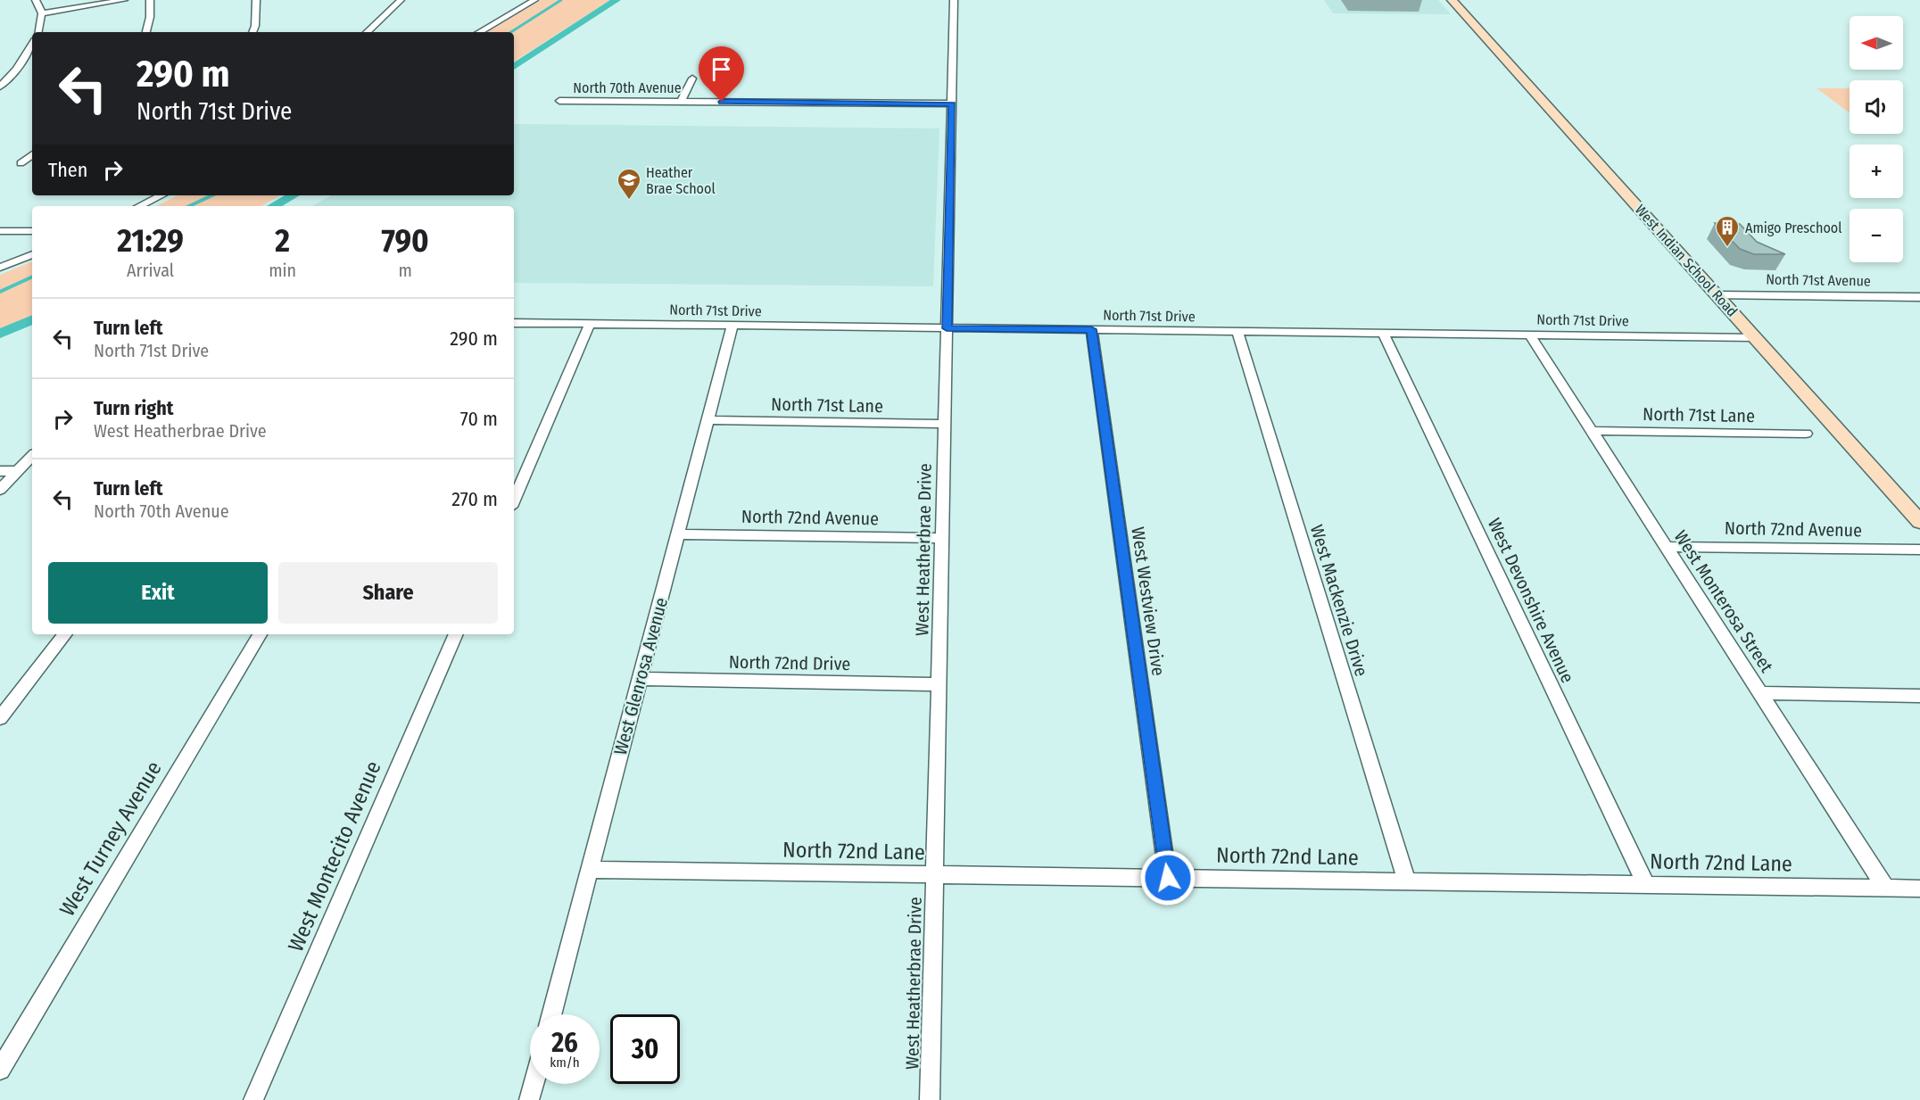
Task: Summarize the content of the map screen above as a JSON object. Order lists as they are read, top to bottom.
{
  "streets": {
    "main road": ["West Indian School Road"],
    "street": [
      "North 70th Avenue",
      "North 71st Avenue",
      "North 71st Drive",
      "North 71st Lane",
      "North 72nd Avenue",
      "West Heatherbrae Drive",
      "West Mackenzie Drive",
      "West Devonshire Avenue",
      "West Westview Drive",
      "West Monterosa Street",
      "North 72nd Drive",
      "West Glenrosa Avenue",
      "West Turney Avenue",
      "North 72nd Lane",
      "West Montecito Avenue"
    ]
  },
  "crossings": [
    ["North 70th Avenue", "West Heatherbrae Drive"],
    ["West Indian School Road", "North 71st Avenue"],
    ["West Indian School Road", "North 71st Drive"],
    ["North 71st Drive", "West Heatherbrae Drive"],
    ["North 71st Drive", "West Mackenzie Drive"],
    ["North 71st Drive", "West Devonshire Avenue"],
    ["North 71st Drive", "West Westview Drive"],
    ["North 71st Drive", "West Monterosa Street"],
    ["North 71st Drive", "West Glenrosa Avenue"],
    ["North 71st Lane", "West Heatherbrae Drive"],
    ["North 71st Lane", "West Monterosa Street"],
    ["North 71st Lane", "West Glenrosa Avenue"],
    ["North 72nd Avenue", "West Heatherbrae Drive"],
    ["North 72nd Avenue", "West Monterosa Street"],
    ["North 72nd Avenue", "West Glenrosa Avenue"],
    ["West Heatherbrae Drive", "North 72nd Drive"],
    ["West Heatherbrae Drive", "North 72nd Lane"],
    ["West Mackenzie Drive", "North 72nd Lane"],
    ["West Devonshire Avenue", "North 72nd Lane"],
    ["West Westview Drive", "North 72nd Lane"],
    ["West Monterosa Street", "North 72nd Lane"],
    ["North 72nd Drive", "West Glenrosa Avenue"],
    ["West Glenrosa Avenue", "North 72nd Lane"]
  ],
  "places": {
    "school or university": ["Heather Brae School"],
    "building": ["Amigo Preschool"]
  },
  "north": "left",
  "page": {
    "map_buttons": ["+", "−"],
    "turn": ["290 m", "North 71st Drive"],
    "then": "Then",
    "eta": [
      "21:29",
      "Arrival",
      "2",
      "min",
      "790",
      "m"
    ],
    "list": [
      {
        "name": "Turn left",
        "note": "North 71st Drive",
        "value": "290 m"
      },
      {
        "name": "Turn right",
        "note": "West Heatherbrae Drive",
        "value": "70 m"
      },
      {
        "name": "Turn left",
        "note": "North 70th Avenue",
        "value": "270 m"
      }
    ],
    "buttons": ["Exit", "Share"],
    "speed": "26 km/h",
    "limit": "30"
  }
}
